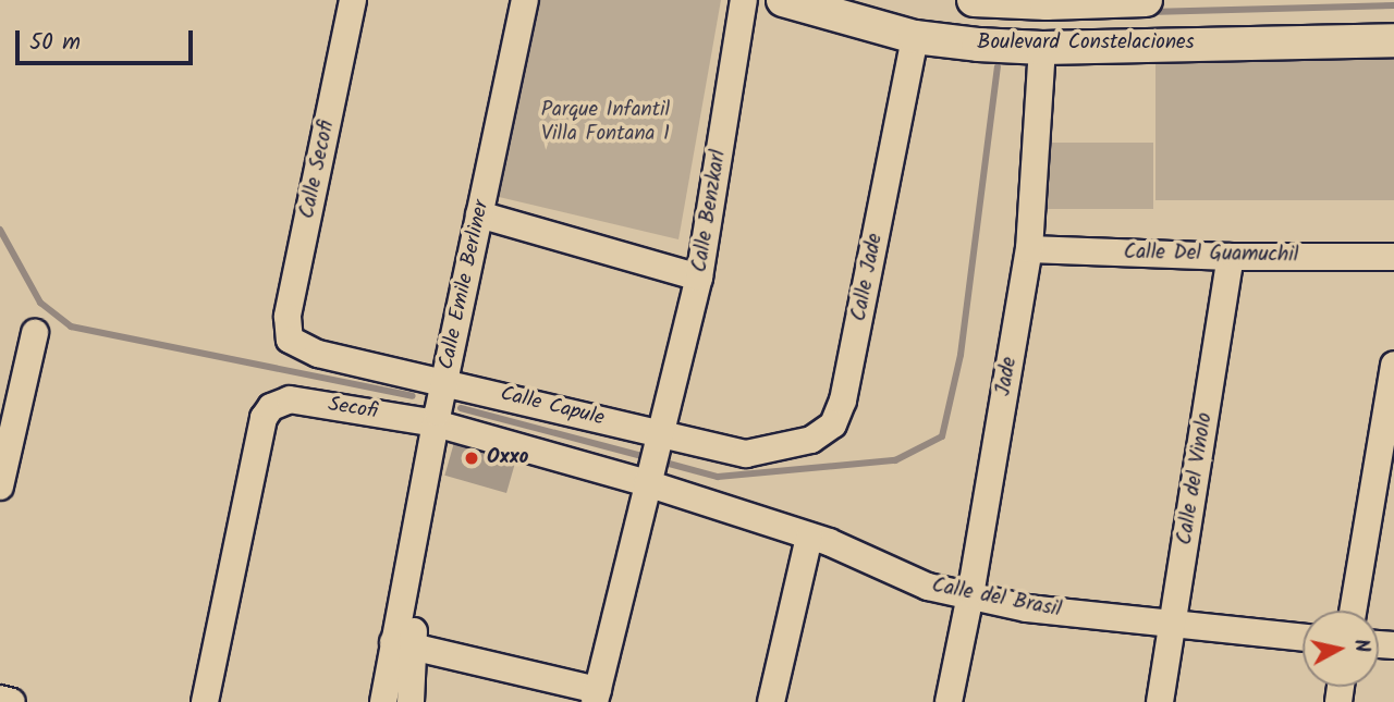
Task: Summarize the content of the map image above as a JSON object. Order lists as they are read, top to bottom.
{
  "streets": {
    "street": [
      "Boulevard Constelaciones",
      "Calle Secofi",
      "Calle Benzkarl",
      "Calle Del Guamuchil",
      "Calle Jade",
      "Calle Emile Berliner",
      "Jade",
      "Calle Capule",
      "Secofi",
      "Calle del Vinolo",
      "Calle del Brasil"
    ]
  },
  "crossings": [
    ["Boulevard Constelaciones", "Calle Jade"],
    ["Boulevard Constelaciones", "Jade"],
    ["Calle Secofi", "Calle Emile Berliner"],
    ["Calle Secofi", "Calle Capule"],
    ["Calle Benzkarl", "Calle Jade"],
    ["Calle Benzkarl", "Calle Capule"],
    ["Calle Benzkarl", "Calle del Brasil"],
    ["Calle Del Guamuchil", "Jade"],
    ["Calle Del Guamuchil", "Calle del Vinolo"],
    ["Calle Jade", "Calle Capule"],
    ["Calle Jade", "Calle del Brasil"],
    ["Calle Emile Berliner", "Calle Capule"],
    ["Calle Emile Berliner", "Secofi"],
    ["Jade", "Calle del Brasil"],
    ["Calle Capule", "Calle del Brasil"],
    ["Calle del Vinolo", "Calle del Brasil"]
  ],
  "parks": ["Parque Infantil Villa Fontana 1"],
  "places": ["Oxxo"],
  "scale_bar": "50 m",
  "north": "right"
}
